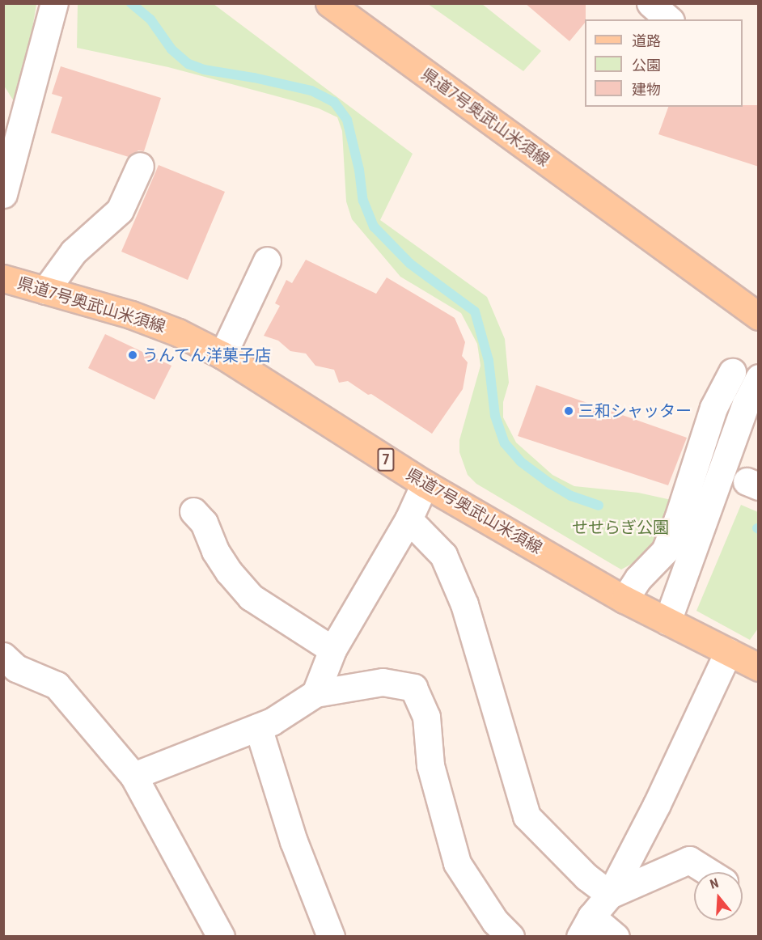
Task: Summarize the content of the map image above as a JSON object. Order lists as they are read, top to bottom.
{
  "streets": {
    "main road": ["県道7号奥武山米須線", "7"]
  },
  "parks": ["せせらぎ公園"],
  "places": ["うんてん洋菓子店", "三和シャッター"],
  "legend": ["道路", "公園", "建物"],
  "north": "top"
}
